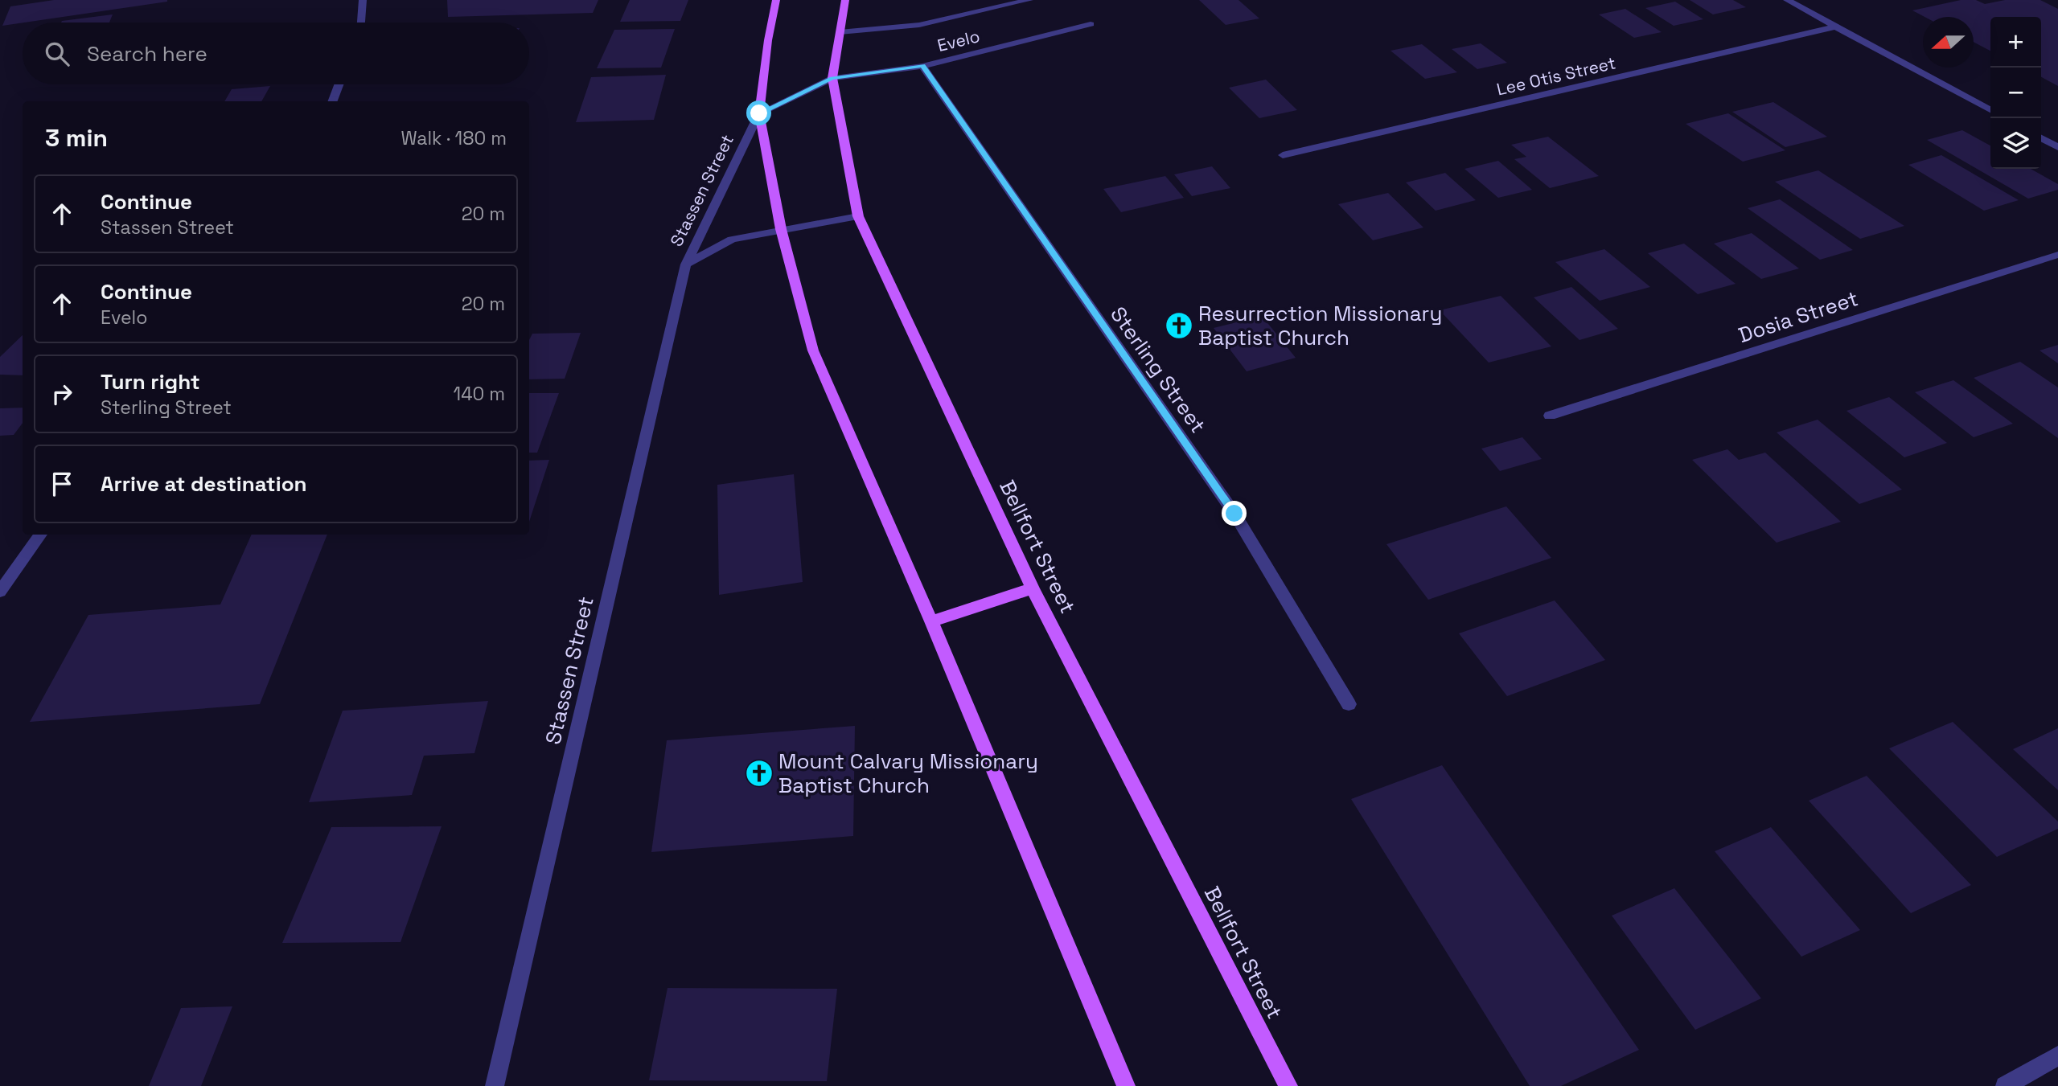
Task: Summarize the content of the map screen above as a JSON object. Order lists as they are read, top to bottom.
{
  "streets": {
    "main road": ["Bellfort Street"],
    "street": [
      "Evelo",
      "Lee Otis Street",
      "Stassen Street",
      "Dosia Street",
      "Sterling Street"
    ]
  },
  "crossings": [
    ["Evelo", "Sterling Street"],
    ["Evelo", "Bellfort Street"],
    ["Stassen Street", "Bellfort Street"]
  ],
  "places": {
    "church": ["Resurrection Missionary Baptist Church", "Mount Calvary Missionary Baptist Church"]
  },
  "north": "left",
  "page": {
    "map_buttons": ["+", "−"],
    "search": "Search here",
    "heading": ["3 min", "Walk · 180 m"],
    "list": [
      ["Continue", "Stassen Street", "20 m"],
      ["Continue", "Evelo", "20 m"],
      ["Turn right", "Sterling Street", "140 m"],
      "Arrive at destination"
    ]
  }
}
